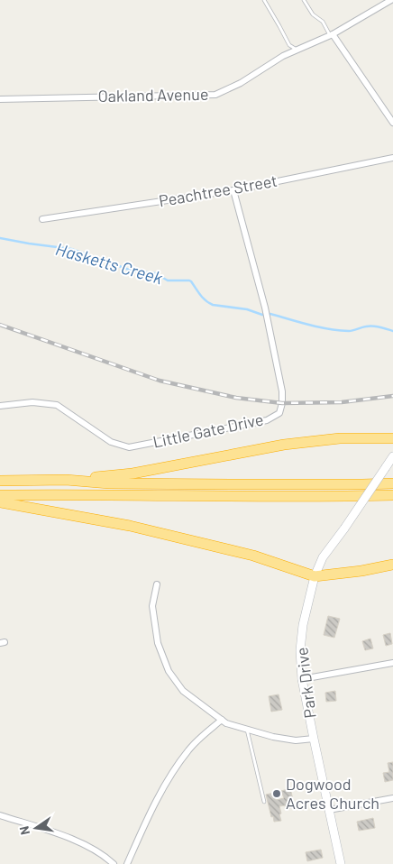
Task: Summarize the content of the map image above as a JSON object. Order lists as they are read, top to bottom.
{
  "streets": {
    "street": [
      "Oakland Avenue",
      "Peachtree Street",
      "Little Gate Drive",
      "Park Drive"
    ]
  },
  "crossings": [
    ["Peachtree Street", "Little Gate Drive"]
  ],
  "water": ["Hasketts Creek"],
  "places": ["Dogwood Acres Church"],
  "north": "left"
}
